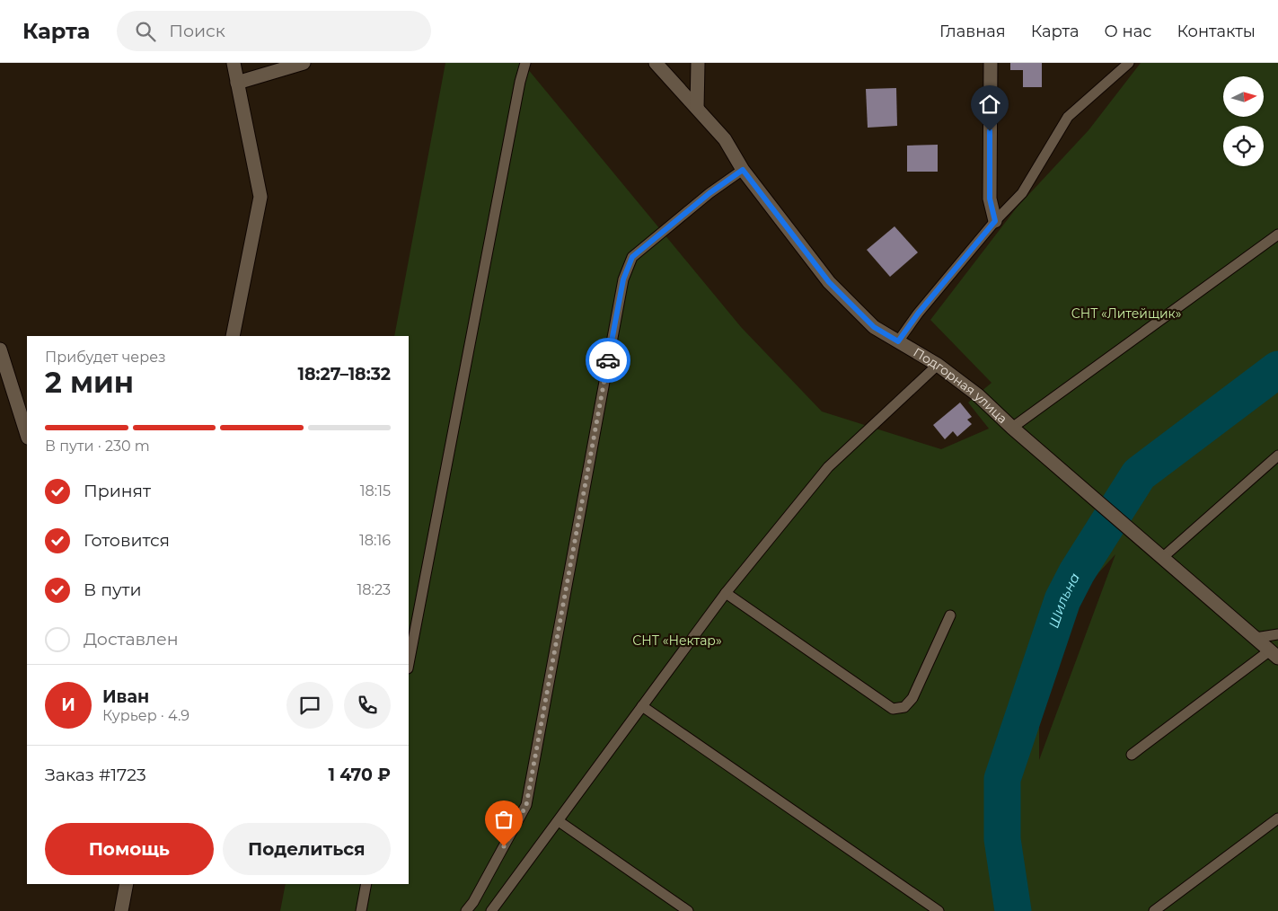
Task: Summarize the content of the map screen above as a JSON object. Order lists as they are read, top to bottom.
{
  "streets": {
    "street": ["Подгорная улица"]
  },
  "water": ["Шильна"],
  "parks": ["СНТ «Литейщик»", "СНТ «Нектар»"],
  "north": "right",
  "page": {
    "header": "Карта",
    "search": "Поиск",
    "nav": [
      "Главная",
      "Карта",
      "О нас",
      "Контакты"
    ],
    "heading": ["2 мин", "Прибудет через", "18:27–18:32"],
    "panel": [
      "Иван",
      "Курьер · 4.9",
      "Заказ #1723",
      "1 470 ₽"
    ],
    "bar": "В пути · 230 m",
    "list": [
      ["Принят", "18:15"],
      ["Готовится", "18:16"],
      ["В пути", "18:23"],
      "Доставлен"
    ],
    "round": "И",
    "buttons": ["Помощь", "Поделиться"]
  }
}
